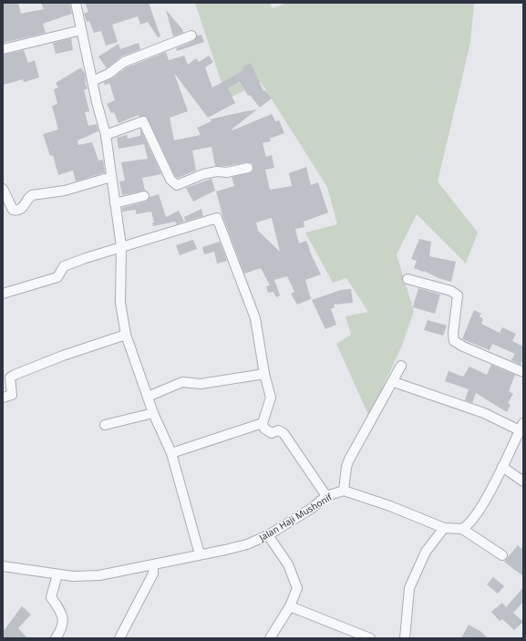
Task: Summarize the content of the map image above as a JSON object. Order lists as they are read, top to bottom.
{
  "streets": {
    "street": ["Jalan Haji Mushonif"]
  }
}
